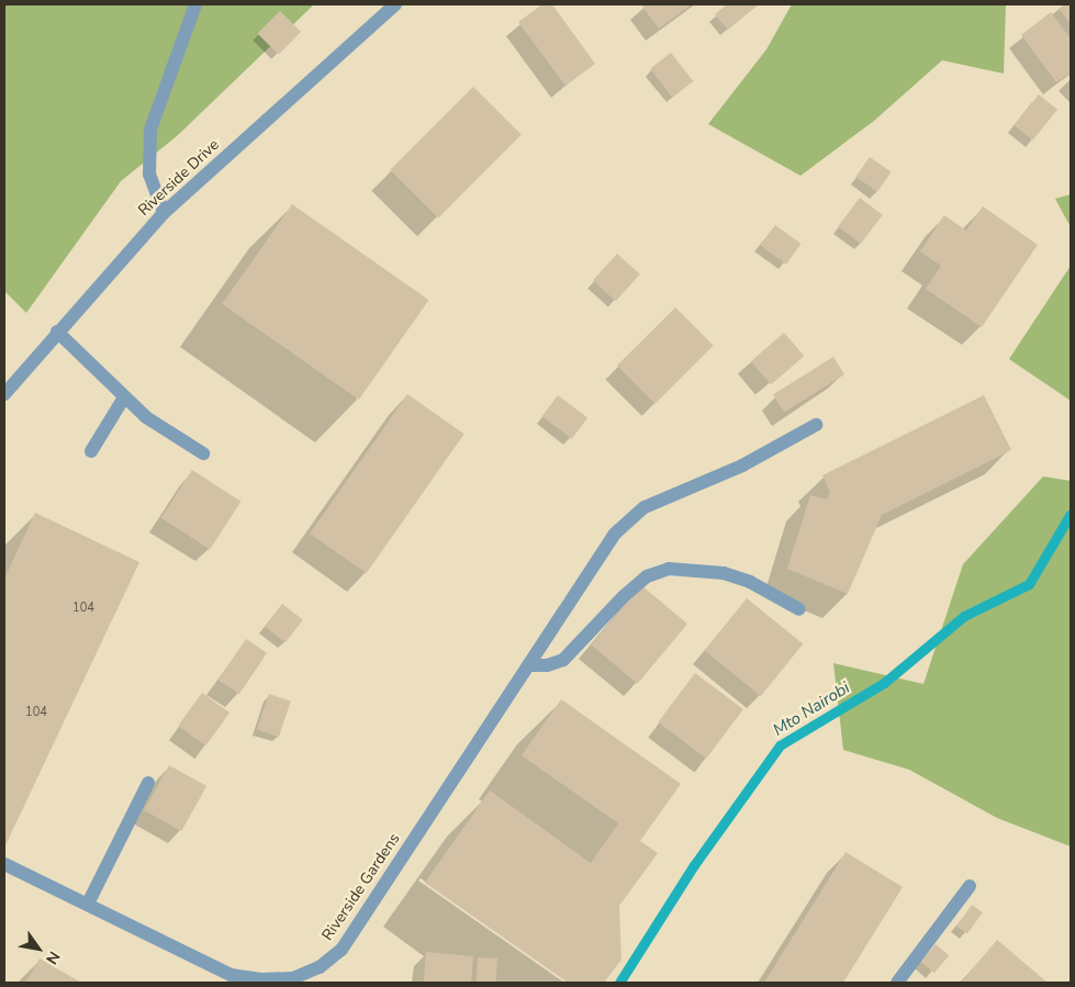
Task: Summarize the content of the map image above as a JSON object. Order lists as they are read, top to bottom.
{
  "streets": {
    "street": ["Riverside Drive", "Riverside Gardens"]
  },
  "water": ["Mto Nairobi"],
  "house_numbers": ["104", "104"],
  "north": "bottom right"
}
